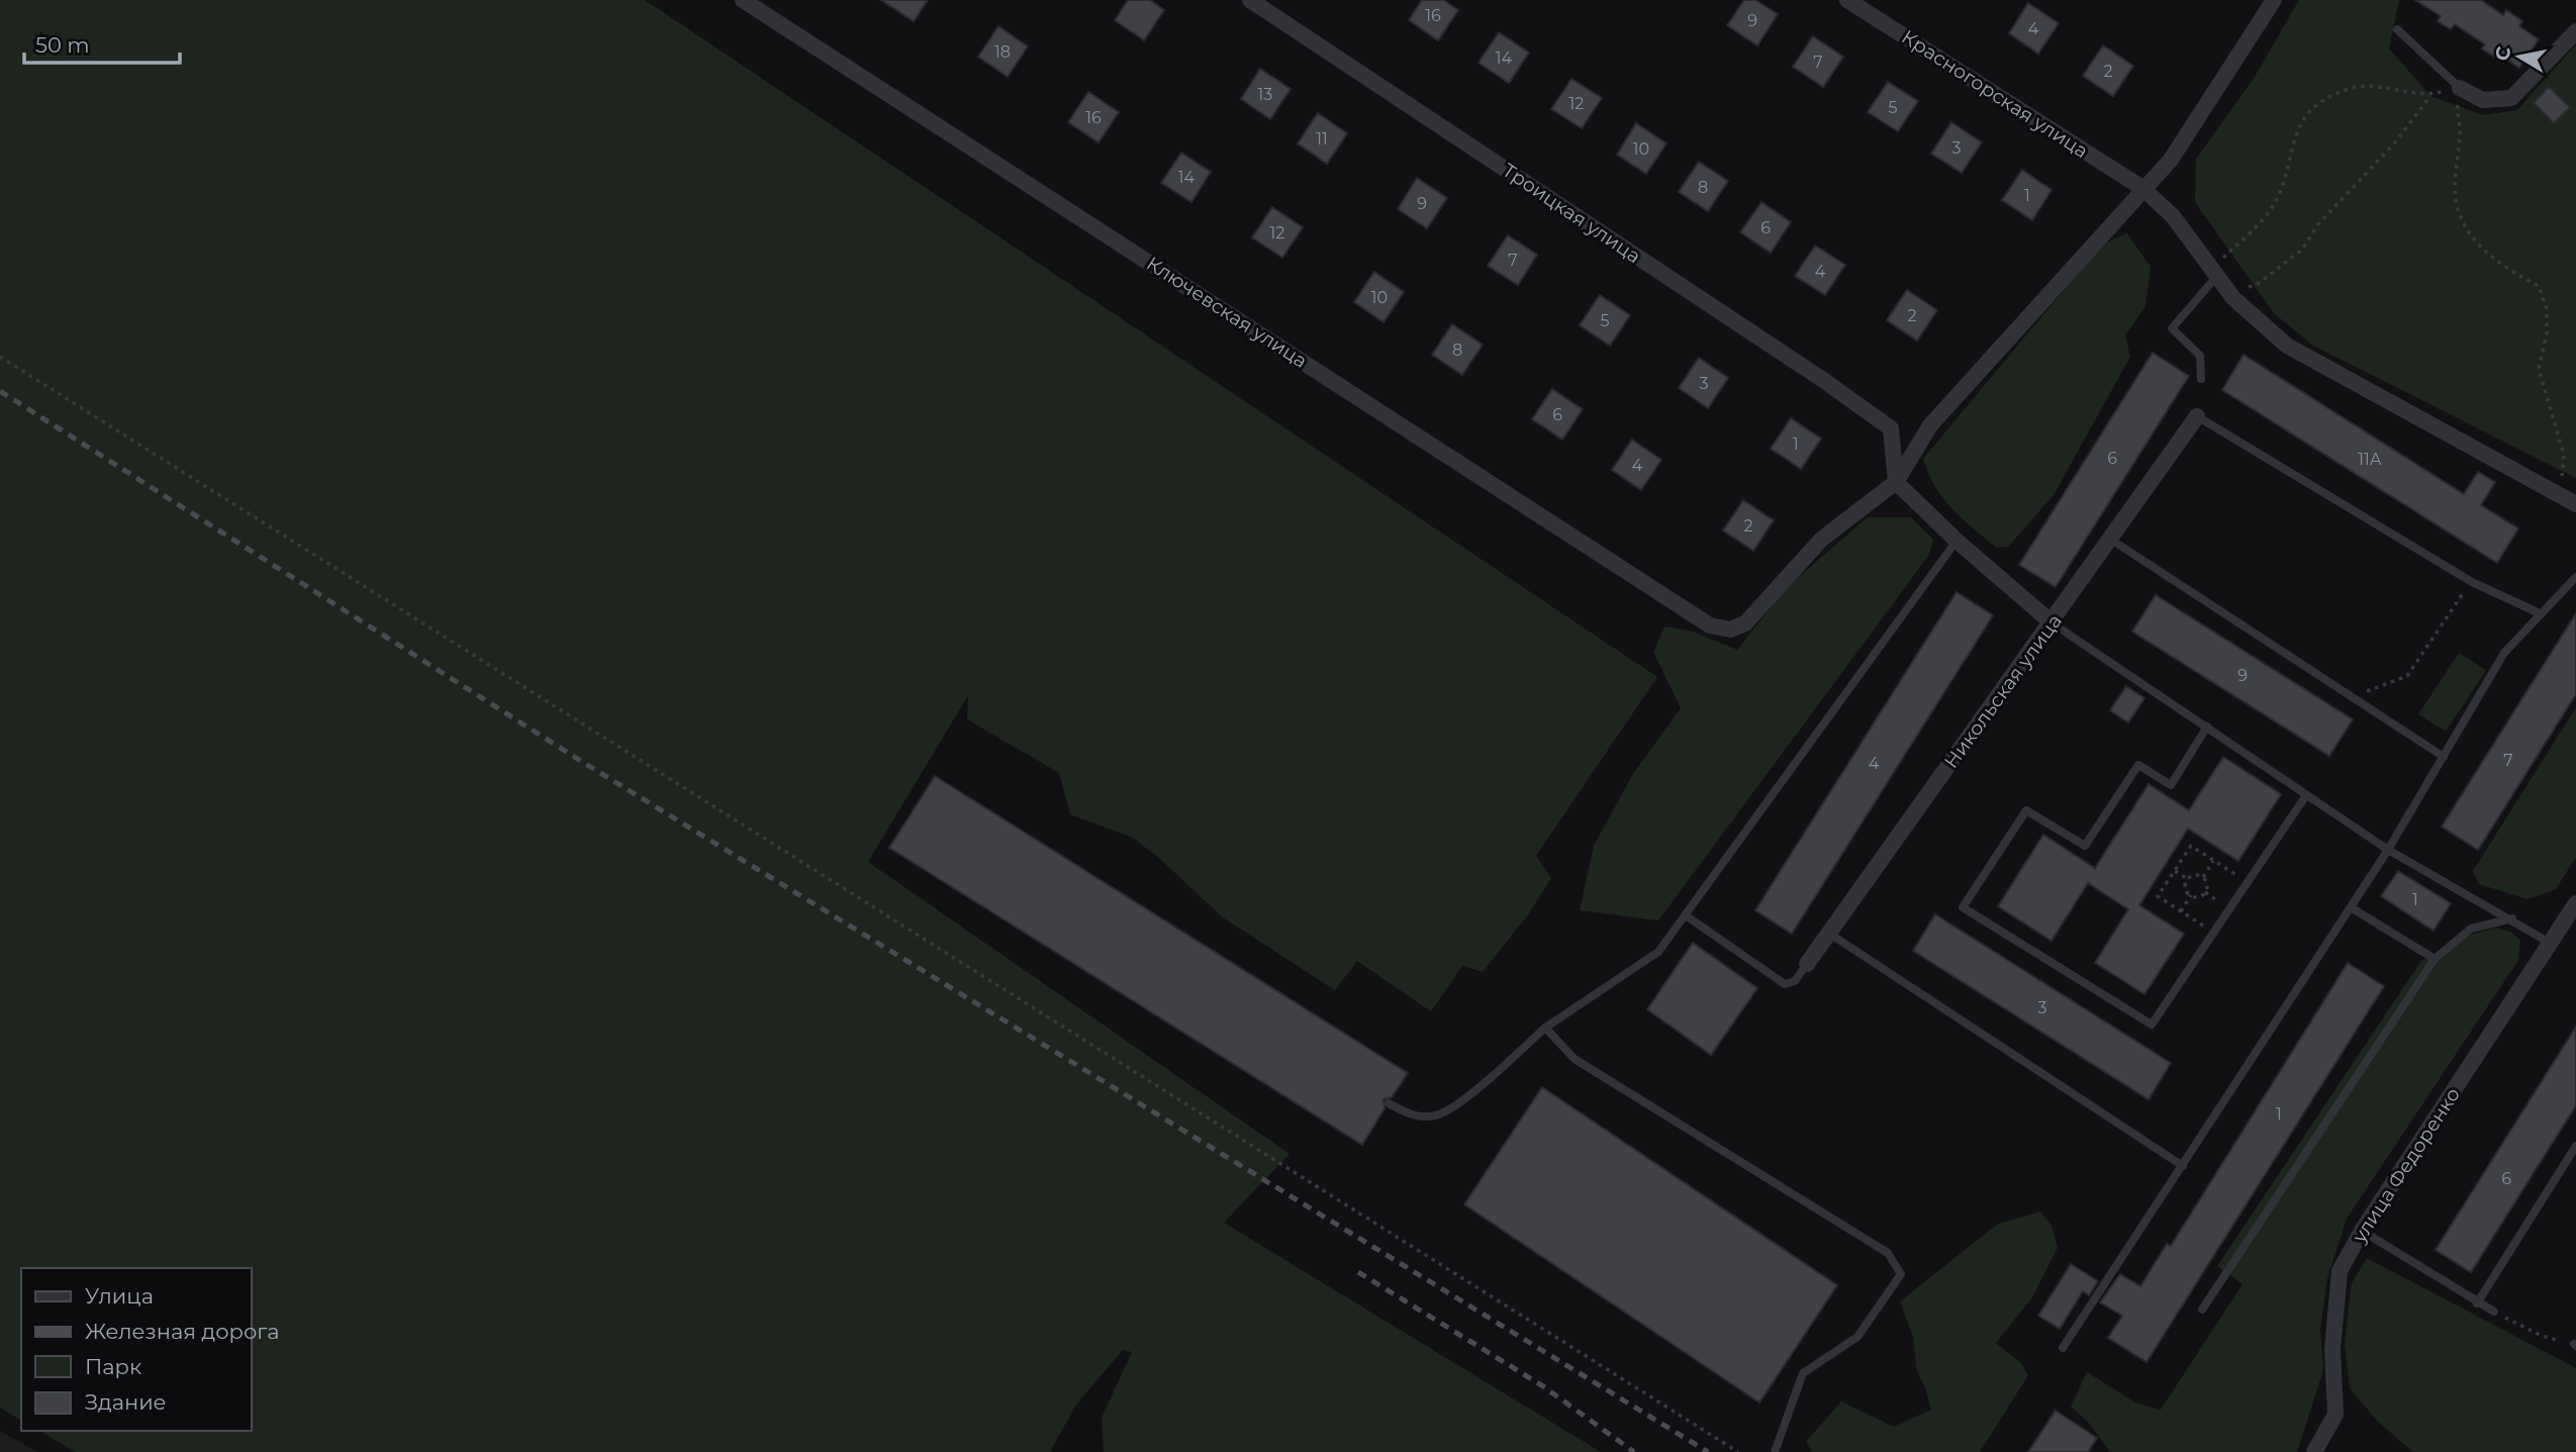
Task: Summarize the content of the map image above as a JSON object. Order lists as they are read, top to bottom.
{
  "streets": {
    "street": [
      "Красногорская улица",
      "Троицкая улица",
      "Ключевская улица",
      "Никольская улица",
      "улица Федоренко"
    ]
  },
  "crossings": [
    ["Троицкая улица", "Ключевская улица"]
  ],
  "house_numbers": [
    "16",
    "9",
    "4",
    "18",
    "14",
    "7",
    "2",
    "13",
    "12",
    "5",
    "16",
    "11",
    "3",
    "10",
    "14",
    "8",
    "1",
    "9",
    "6",
    "12",
    "7",
    "4",
    "10",
    "2",
    "5",
    "8",
    "3",
    "6",
    "1",
    "6",
    "11А",
    "4",
    "2",
    "9",
    "7",
    "4",
    "1",
    "3",
    "1",
    "6"
  ],
  "legend": [
    "Улица",
    "Железная дорога",
    "Парк",
    "Здание"
  ],
  "scale_bar": "50 m",
  "north": "left"
}
